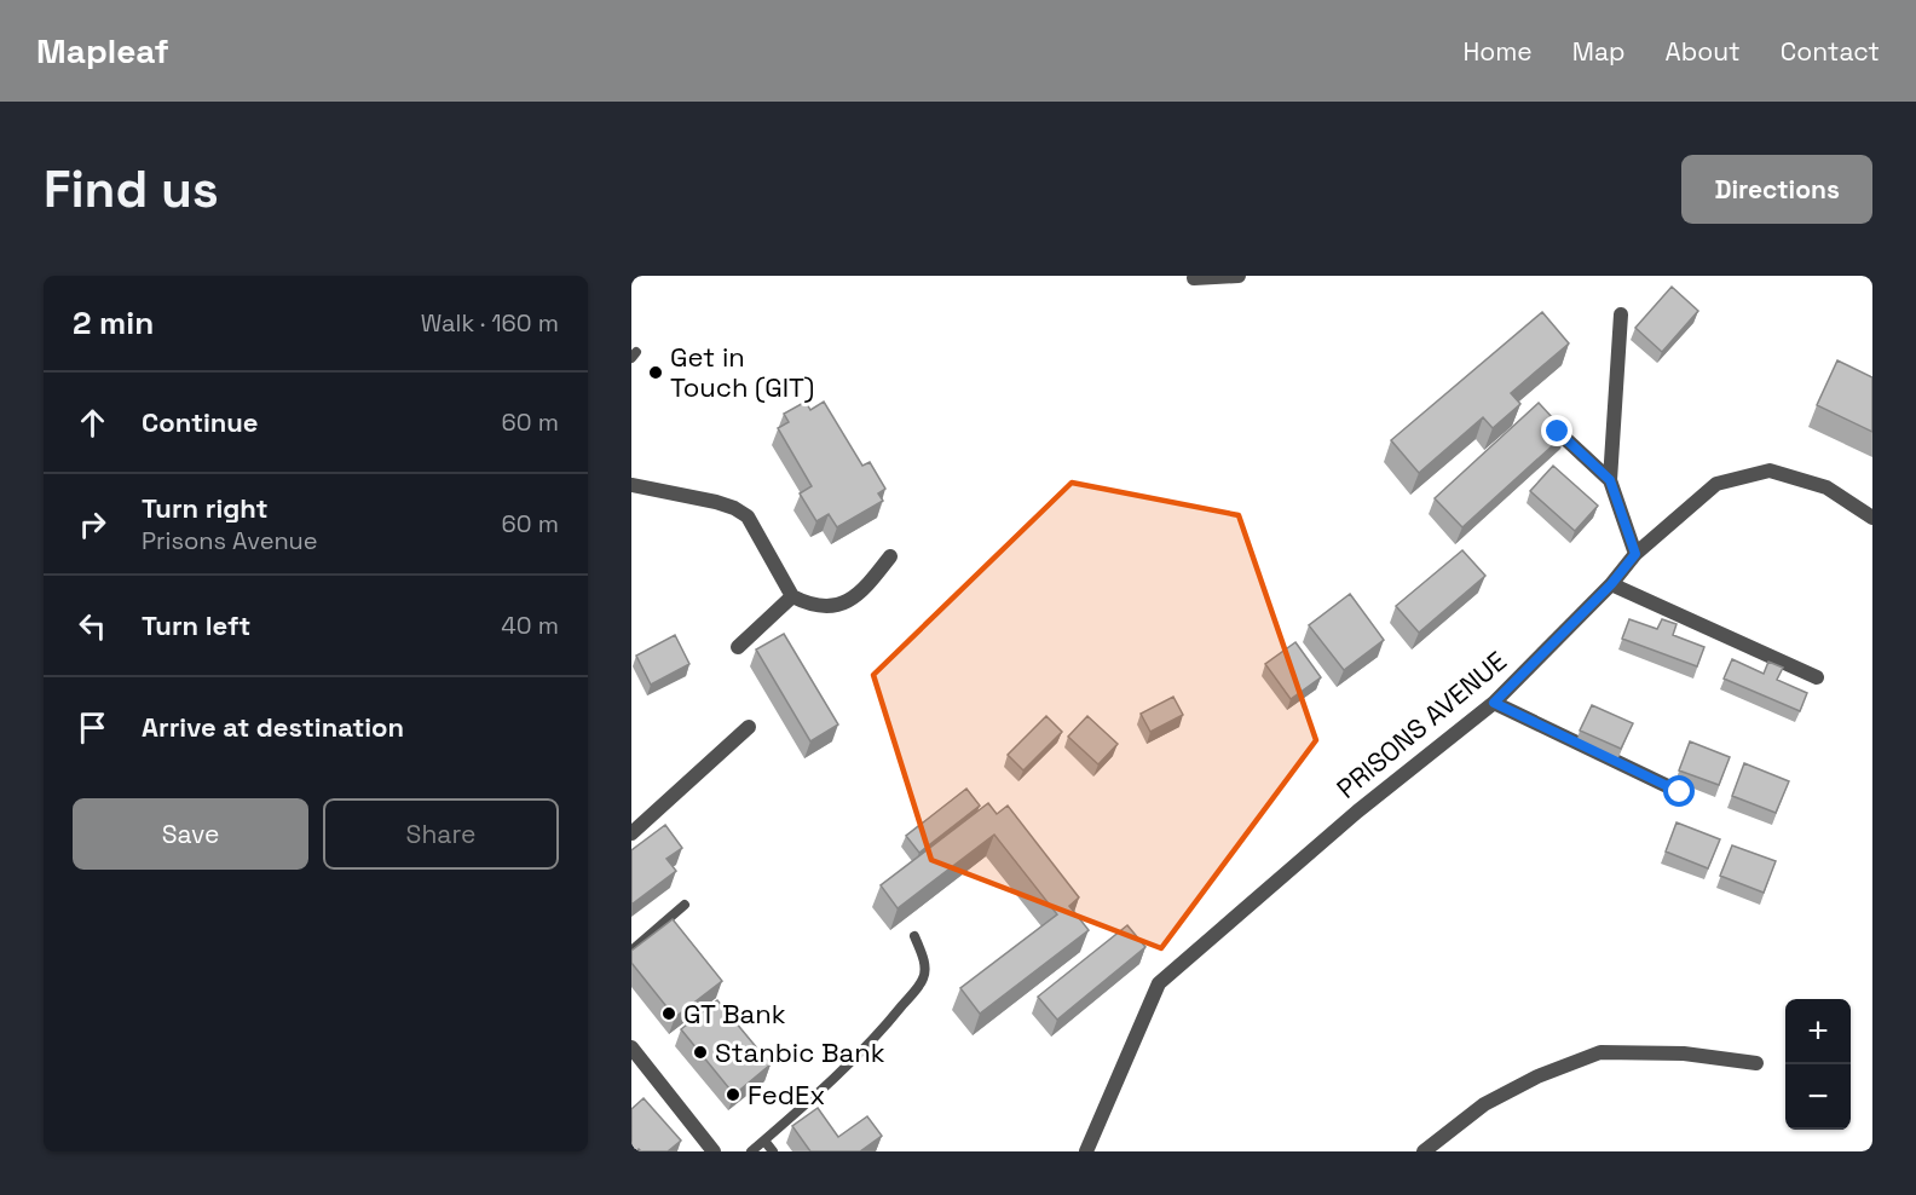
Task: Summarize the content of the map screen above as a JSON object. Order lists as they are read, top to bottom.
{
  "streets": {
    "street": ["PRISONS AVENUE"]
  },
  "places": [
    "Get in Touch (GIT)",
    "GT Bank",
    "Stanbic Bank",
    "FedEx"
  ],
  "page": {
    "header": "Mapleaf",
    "nav": [
      "Home",
      "Map",
      "About",
      "Contact"
    ],
    "buttons": [
      "Directions",
      ["Save", "Share"]
    ],
    "title": "Find us",
    "heading": ["2 min", "Walk · 160 m"],
    "list": [
      ["Continue", "60 m"],
      ["Turn right", "Prisons Avenue", "60 m"],
      ["Turn left", "40 m"],
      "Arrive at destination"
    ],
    "map_buttons": ["+", "−"]
  }
}
